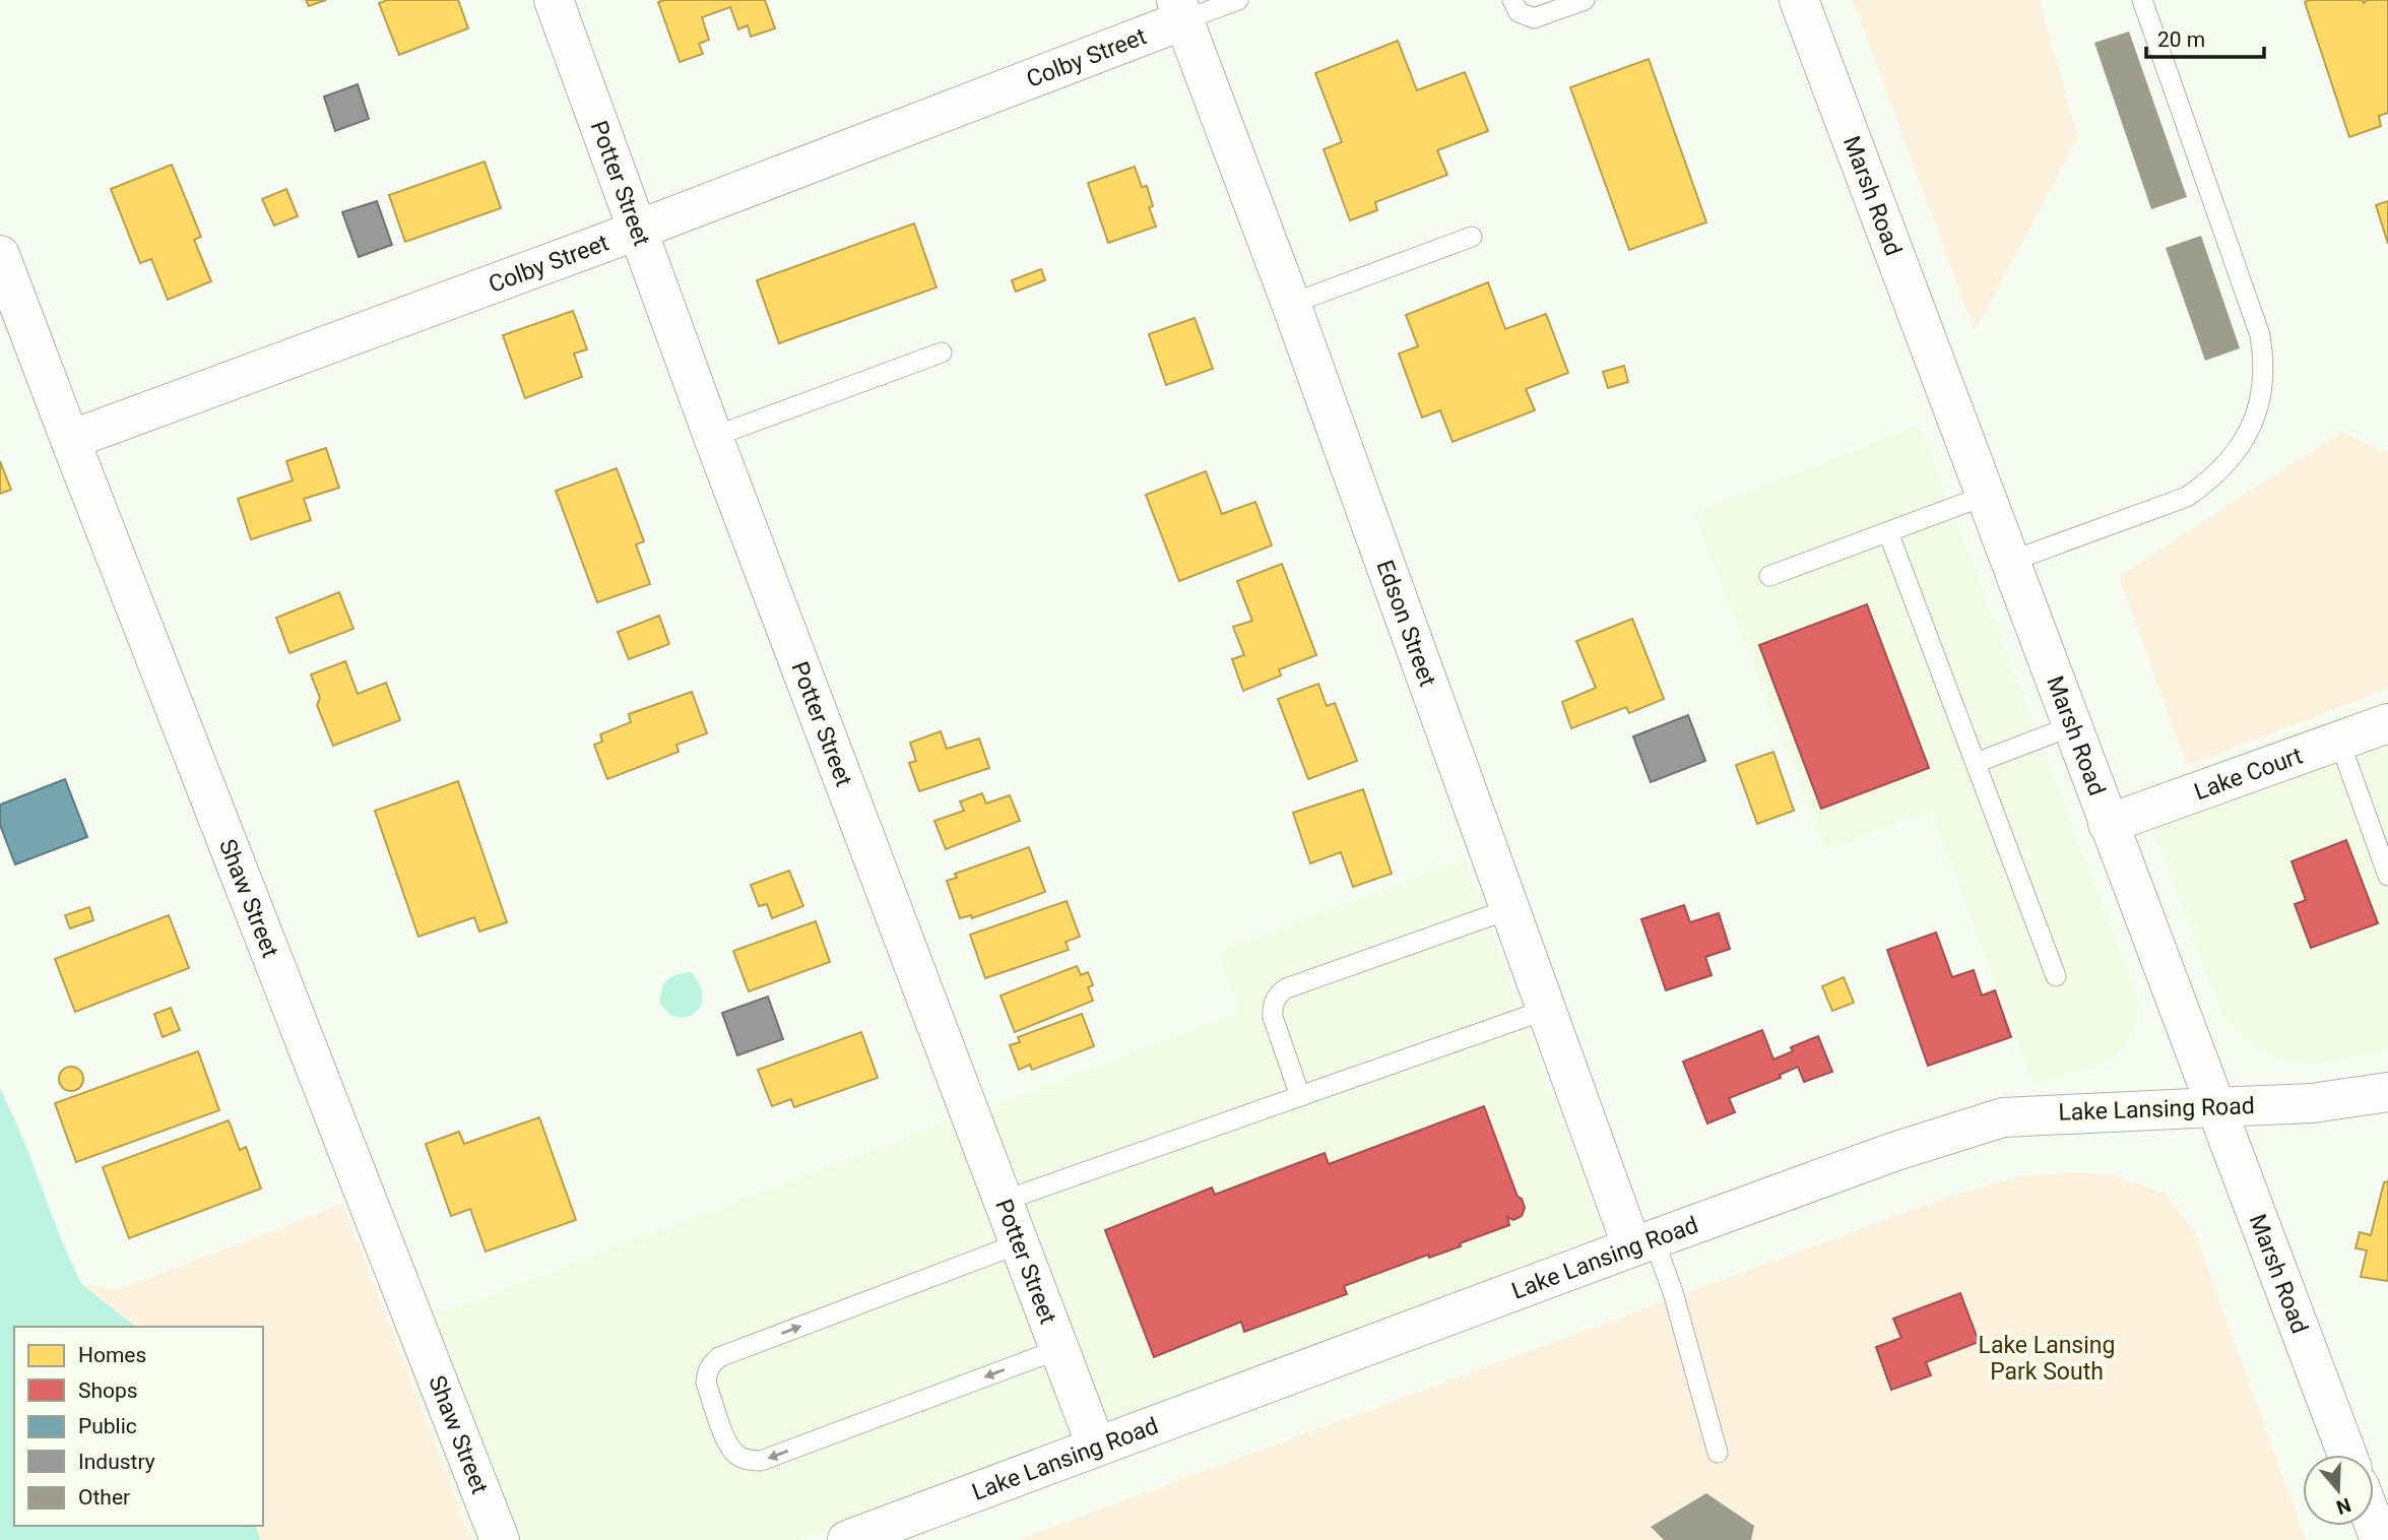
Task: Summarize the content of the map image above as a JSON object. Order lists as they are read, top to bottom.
{
  "streets": {
    "street": [
      "Colby Street",
      "Potter Street",
      "Marsh Road",
      "Edson Street",
      "Lake Court",
      "Shaw Street",
      "Lake Lansing Road"
    ]
  },
  "crossings": [
    ["Colby Street", "Potter Street"],
    ["Colby Street", "Edson Street"],
    ["Colby Street", "Shaw Street"],
    ["Potter Street", "Lake Lansing Road"],
    ["Marsh Road", "Lake Court"],
    ["Marsh Road", "Lake Lansing Road"],
    ["Edson Street", "Lake Lansing Road"]
  ],
  "parks": ["Lake Lansing Park South"],
  "legend": [
    "Homes",
    "Shops",
    "Public",
    "Industry",
    "Other"
  ],
  "scale_bar": "20 m",
  "north": "bottom"
}
